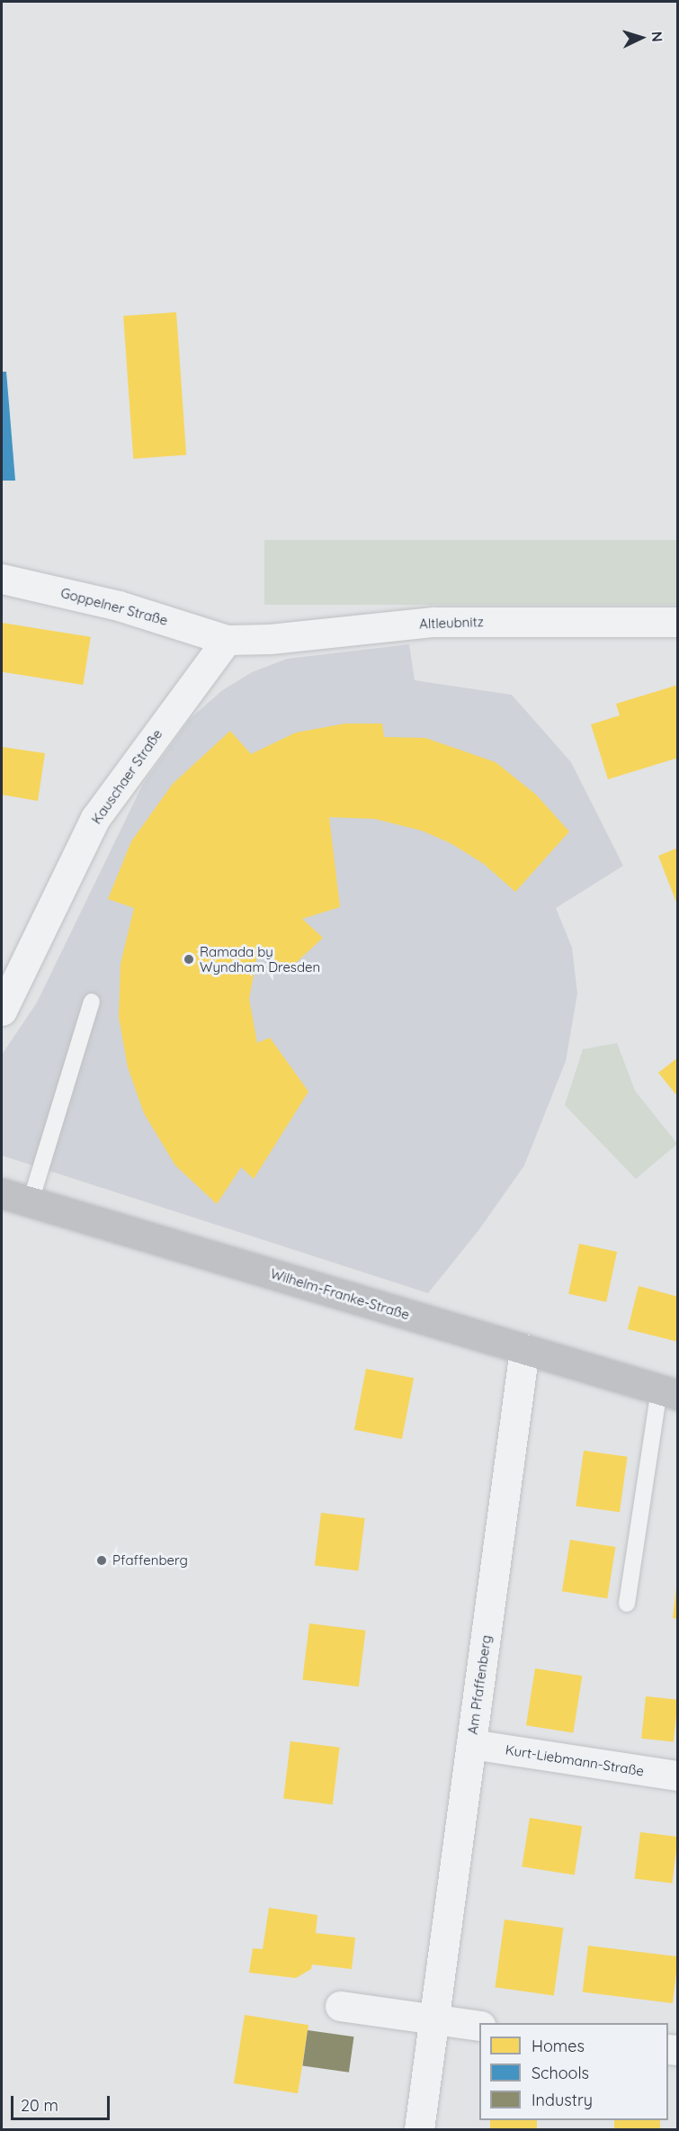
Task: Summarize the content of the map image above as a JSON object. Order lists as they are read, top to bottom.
{
  "streets": {
    "street": [
      "Goppelner Straße",
      "Altleubnitz",
      "Kauschaer Straße",
      "Wilhelm-Franke-Straße",
      "Am Pfaffenberg",
      "Kurt-Liebmann-Straße"
    ]
  },
  "crossings": [
    ["Goppelner Straße", "Altleubnitz"],
    ["Goppelner Straße", "Kauschaer Straße"],
    ["Altleubnitz", "Kauschaer Straße"],
    ["Wilhelm-Franke-Straße", "Am Pfaffenberg"],
    ["Am Pfaffenberg", "Kurt-Liebmann-Straße"]
  ],
  "places": ["Ramada by Wyndham Dresden", "Pfaffenberg"],
  "legend": ["Homes", "Schools", "Industry"],
  "scale_bar": "20 m",
  "north": "right"
}
